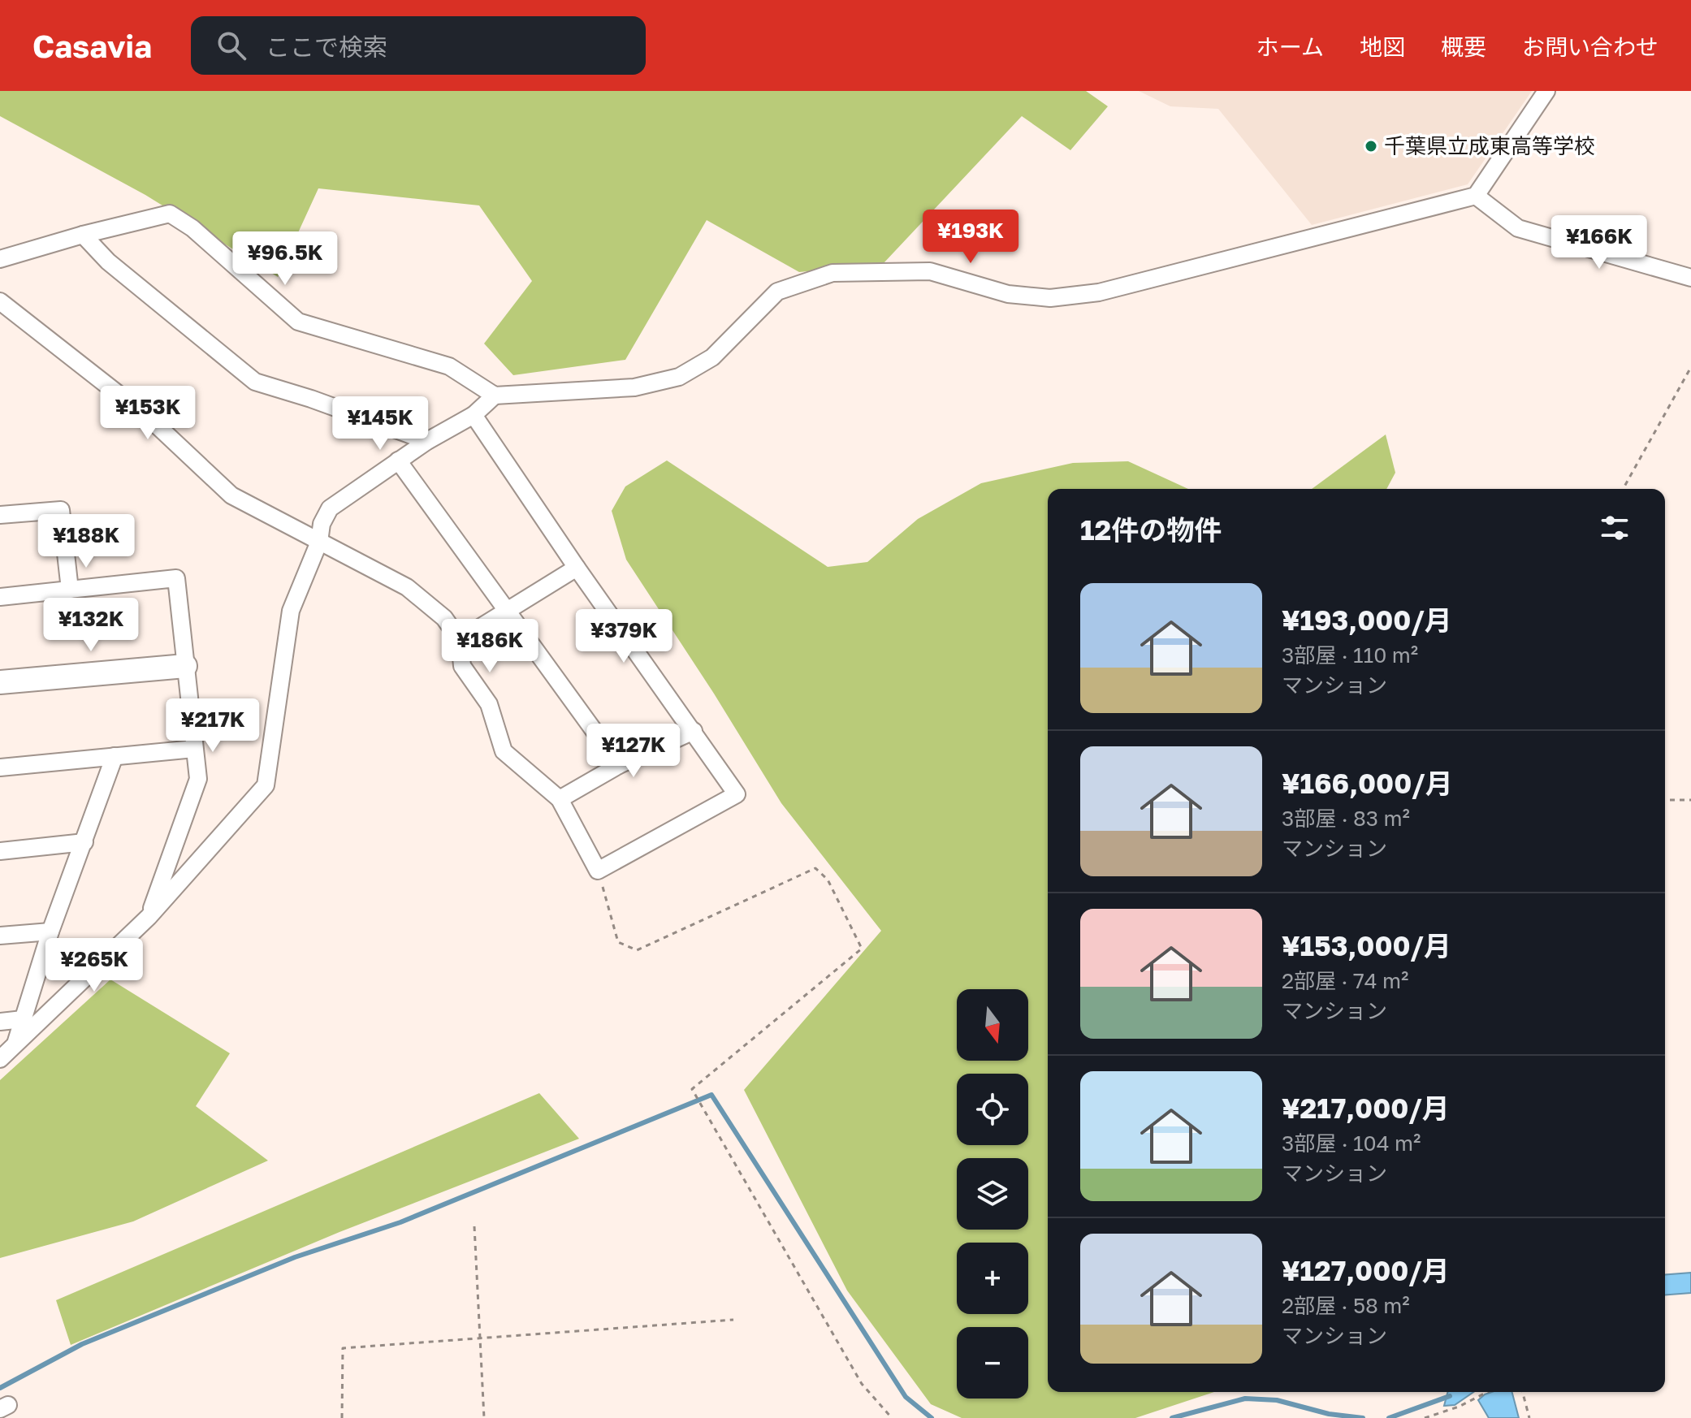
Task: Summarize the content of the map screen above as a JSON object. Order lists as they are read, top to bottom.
{
  "places": ["千葉県立成東高等学校"],
  "north": "bottom",
  "page": {
    "header": "Casavia",
    "search": "ここで検索",
    "nav": [
      "ホーム",
      "地図",
      "概要",
      "お問い合わせ"
    ],
    "price": [
      "¥193K",
      "¥166K",
      "¥96.5K",
      "¥153K",
      "¥145K",
      "¥188K",
      "¥132K",
      "¥379K",
      "¥186K",
      "¥217K",
      "¥127K",
      "¥265K"
    ],
    "heading": "12件の物件",
    "list": [
      {
        "name": "¥193,000/月",
        "note": "3部屋 · 110 m² · マンション"
      },
      {
        "name": "¥166,000/月",
        "note": "3部屋 · 83 m² · マンション"
      },
      {
        "name": "¥153,000/月",
        "note": "2部屋 · 74 m² · マンション"
      },
      {
        "name": "¥217,000/月",
        "note": "3部屋 · 104 m² · マンション"
      },
      {
        "name": "¥127,000/月",
        "note": "2部屋 · 58 m² · マンション"
      }
    ],
    "map_buttons": ["+", "−"]
  }
}
